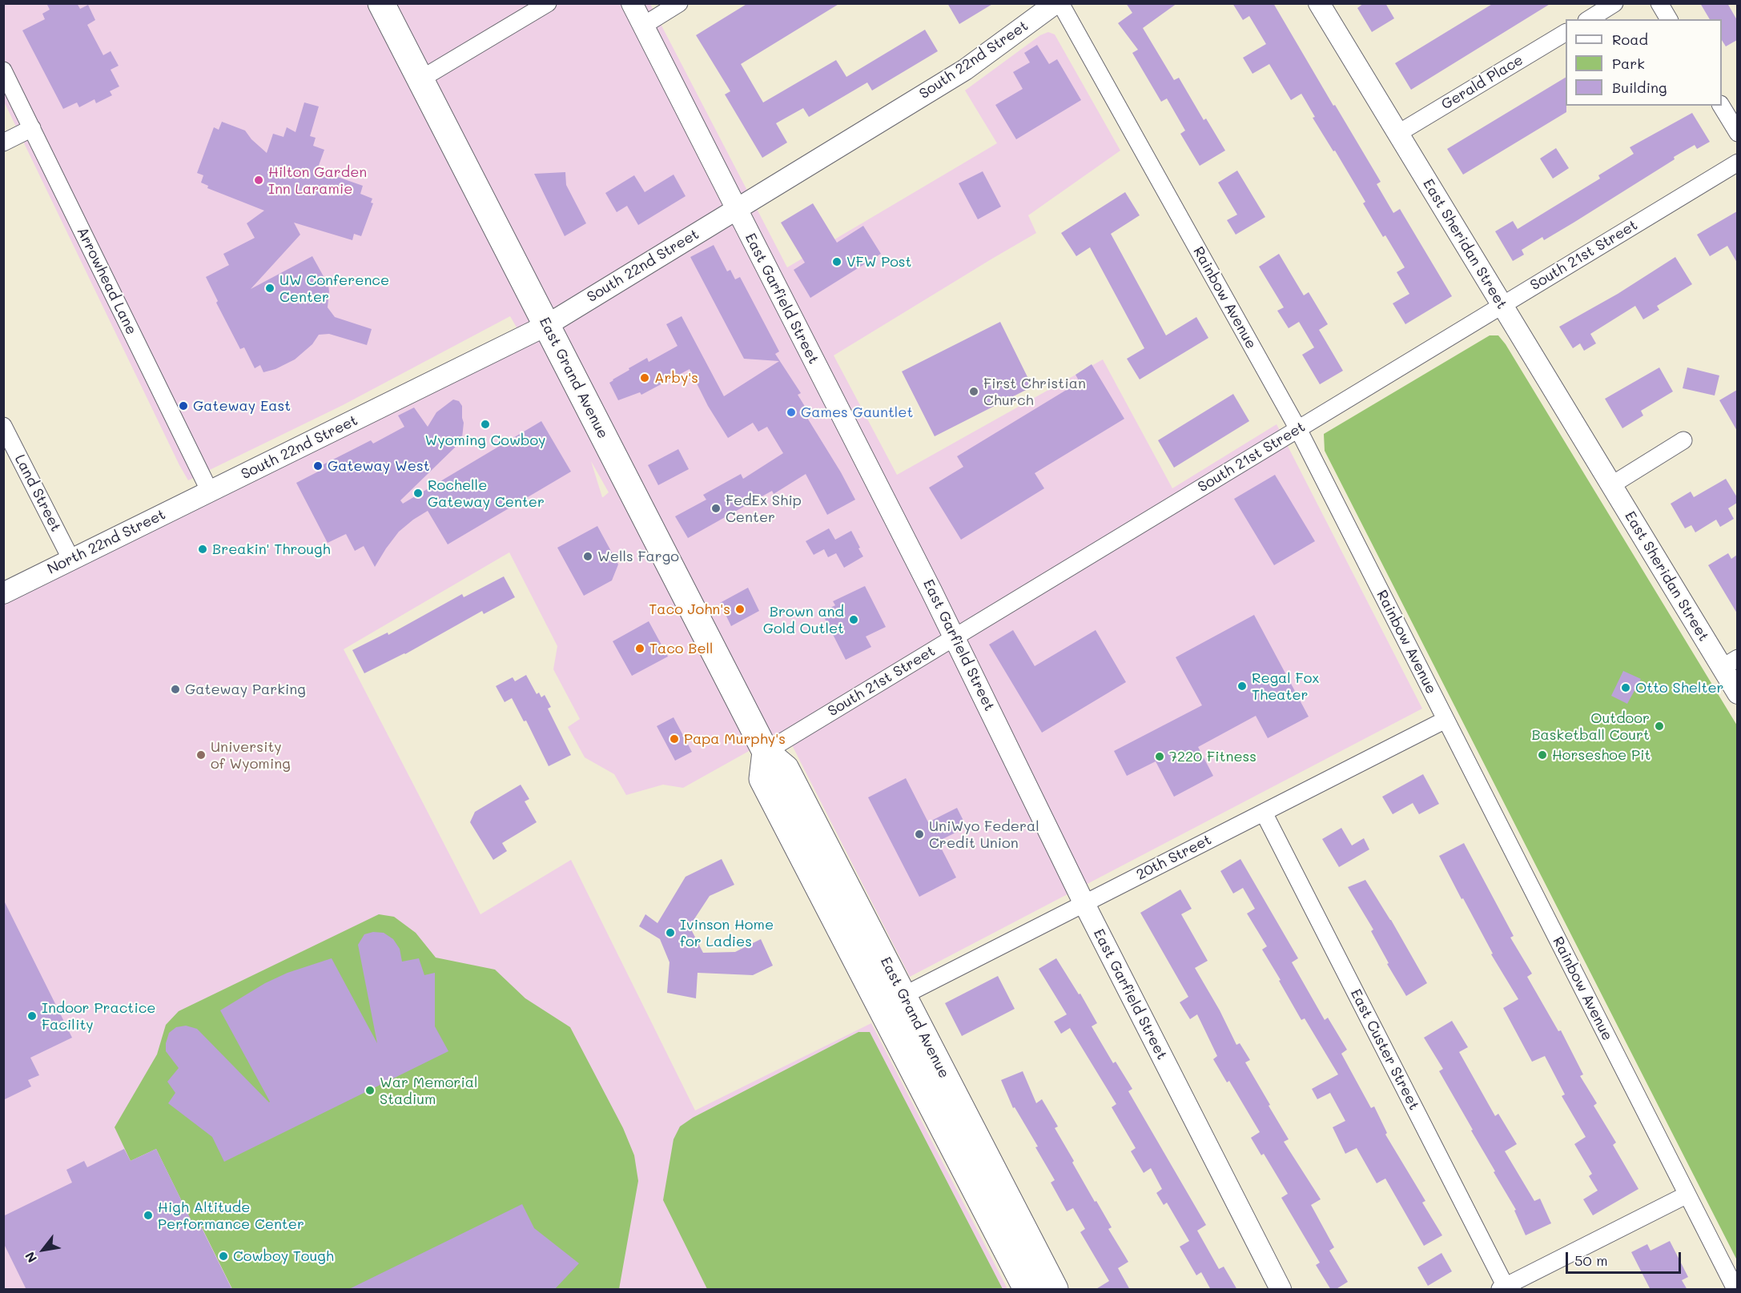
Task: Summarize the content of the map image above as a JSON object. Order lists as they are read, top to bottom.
{
  "streets": {
    "main road": ["East Grand Avenue"],
    "street": [
      "South 22nd Street",
      "Gerald Place",
      "East Sheridan Street",
      "South 21st Street",
      "Arrowhead Lane",
      "Rainbow Avenue",
      "East Garfield Street",
      "Land Street",
      "North 22nd Street",
      "20th Street",
      "East Custer Street"
    ]
  },
  "crossings": [
    ["South 22nd Street", "Arrowhead Lane"],
    ["South 22nd Street", "East Garfield Street"],
    ["South 22nd Street", "East Grand Avenue"],
    ["South 22nd Street", "North 22nd Street"],
    ["Gerald Place", "East Sheridan Street"],
    ["East Sheridan Street", "South 21st Street"],
    ["South 21st Street", "Rainbow Avenue"],
    ["South 21st Street", "East Garfield Street"],
    ["South 21st Street", "East Grand Avenue"],
    ["Arrowhead Lane", "North 22nd Street"],
    ["Rainbow Avenue", "20th Street"],
    ["East Garfield Street", "20th Street"],
    ["East Grand Avenue", "20th Street"],
    ["Land Street", "North 22nd Street"],
    ["20th Street", "East Custer Street"]
  ],
  "places": [
    "Hilton Garden Inn Laramie",
    "VFW Post",
    "UW Conference Center",
    "Arby's",
    "First Christian Church",
    "Gateway East",
    "Games Gauntlet",
    "Wyoming Cowboy",
    "Gateway West",
    "Rochelle Gateway Center",
    "FedEx Ship Center",
    "Breakin' Through",
    "Wells Fargo",
    "Taco John's",
    "Brown and Gold Outlet",
    "Taco Bell",
    "Regal Fox Theater",
    "Otto Shelter",
    "Gateway Parking",
    "Outdoor Basketball Court",
    "Papa Murphy's",
    "University of Wyoming",
    "Horseshoe Pit",
    "7220 Fitness",
    "UniWyo Federal Credit Union",
    "Ivinson Home for Ladies",
    "Indoor Practice Facility",
    "War Memorial Stadium",
    "High Altitude Performance Center",
    "Cowboy Tough"
  ],
  "legend": ["Road", "Park", "Building"],
  "scale_bar": "50 m",
  "north": "bottom left"
}
